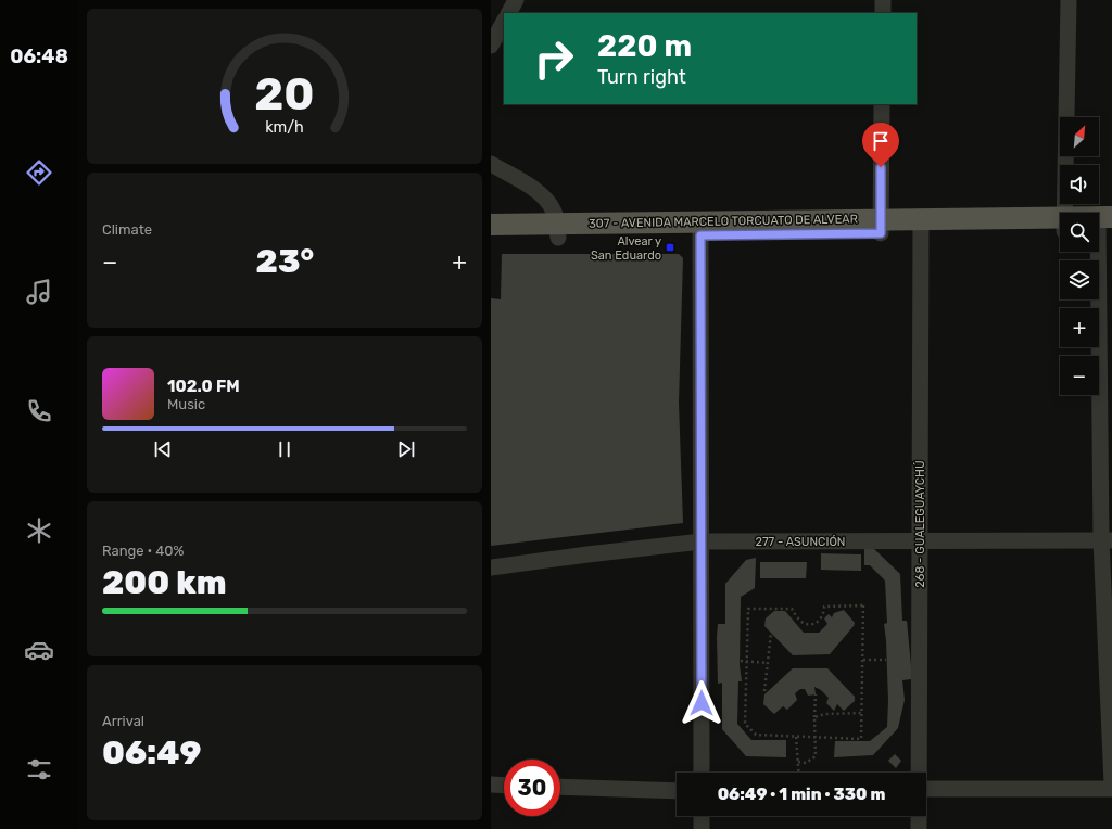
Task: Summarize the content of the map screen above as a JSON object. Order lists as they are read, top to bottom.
{
  "streets": {
    "main road": ["307 - AVENIDA MARCELO TORCUATO DE ALVEAR"],
    "street": ["268 - GUALEGUAYCHÚ", "277 - ASUNCIÓN"]
  },
  "crossings": [
    ["307 - AVENIDA MARCELO TORCUATO DE ALVEAR", "268 - GUALEGUAYCHÚ"],
    ["268 - GUALEGUAYCHÚ", "277 - ASUNCIÓN"]
  ],
  "places": {
    "transit": ["Alvear y San Eduardo"]
  },
  "north": "top right",
  "page": {
    "tabs": "06:48",
    "turn": ["220 m", "Turn right"],
    "map_buttons": ["+", "−"],
    "tile": [
      "Climate",
      ["Range · 40%", "200 km"],
      ["Arrival", "06:49"]
    ],
    "heat": ["−", "23°", "+"],
    "song": ["102.0 FM", "Music"],
    "limit": "30",
    "trip": "06:49 · 1 min · 330 m",
    "gauge": ["20", "km/h"]
  }
}
